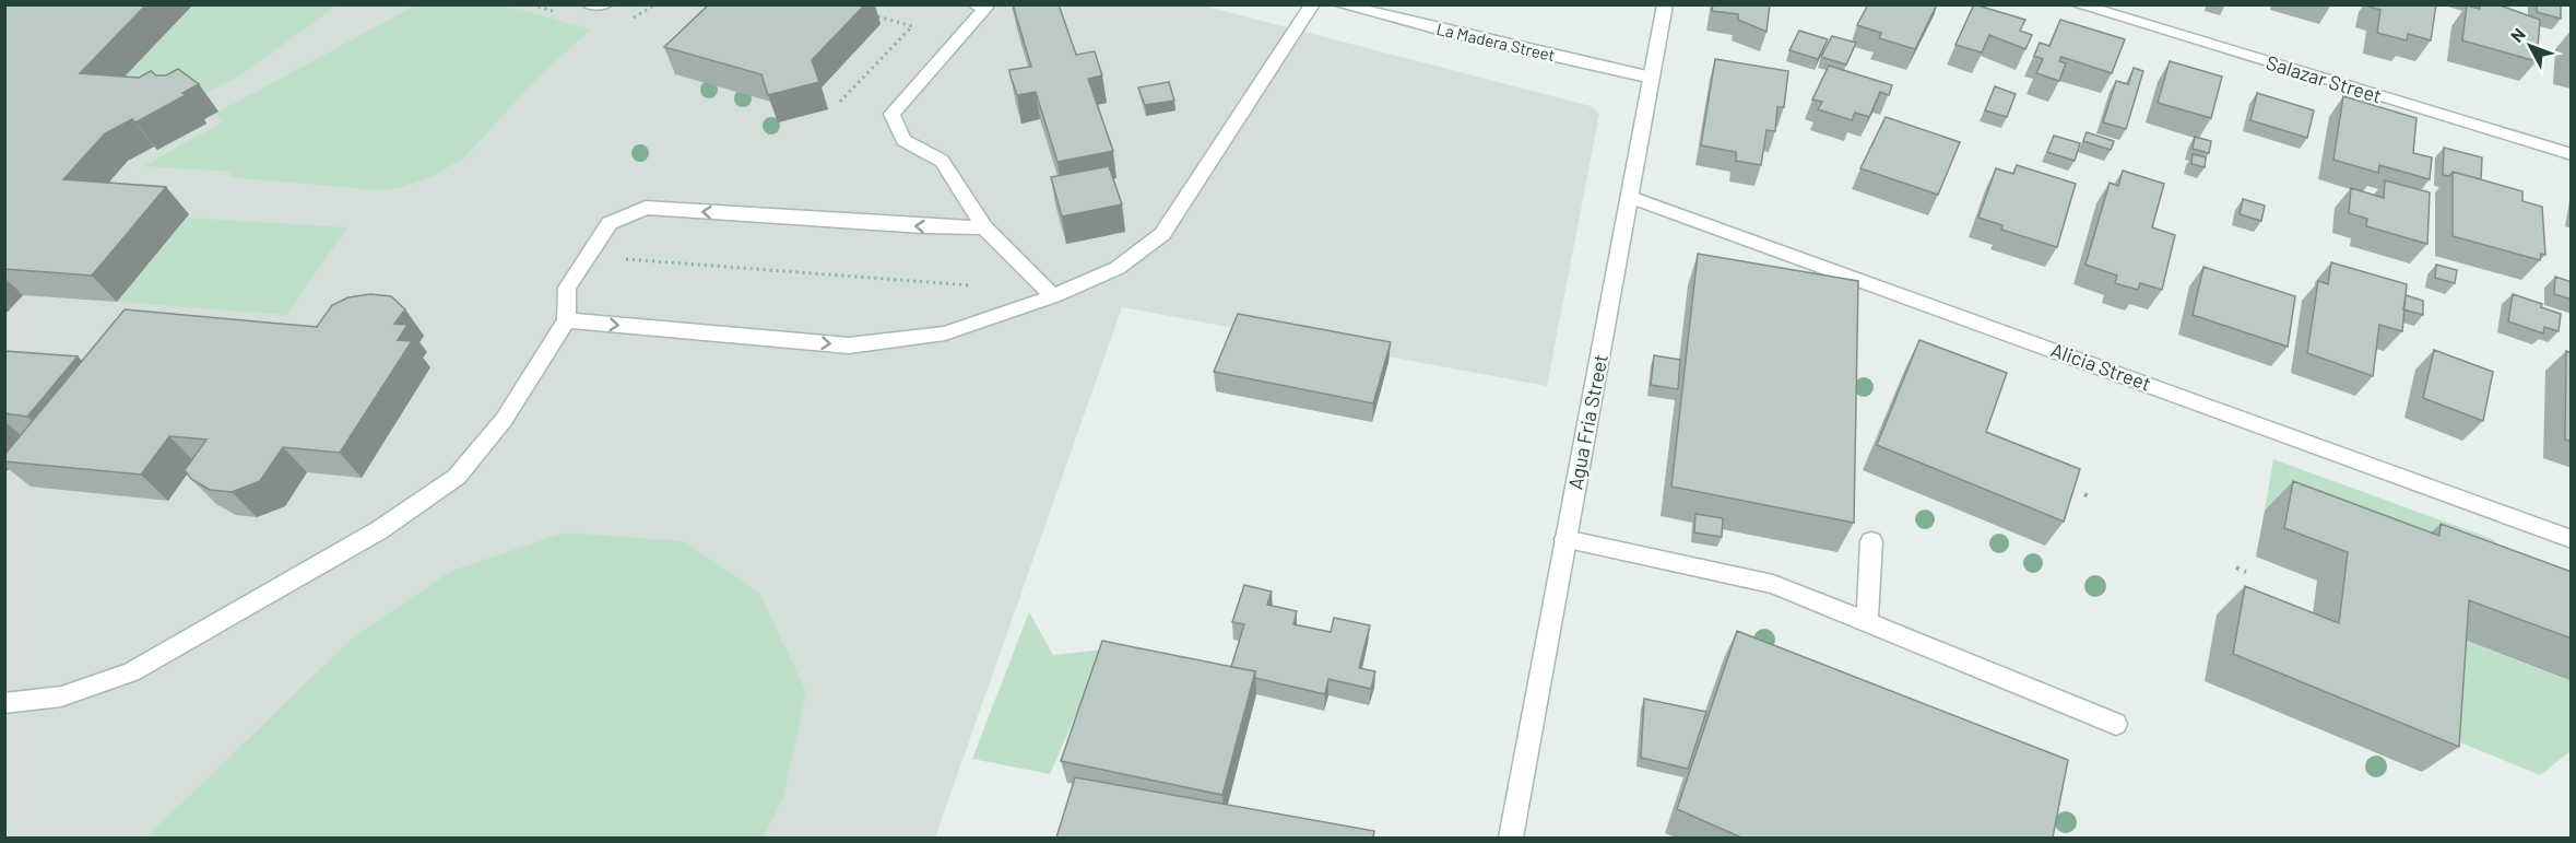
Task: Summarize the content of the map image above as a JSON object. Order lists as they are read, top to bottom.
{
  "streets": {
    "street": [
      "La Madera Street",
      "Salazar Street",
      "Alicia Street",
      "Agua Fria Street"
    ]
  },
  "crossings": [
    ["La Madera Street", "Agua Fria Street"],
    ["Alicia Street", "Agua Fria Street"]
  ],
  "north": "top left"
}
